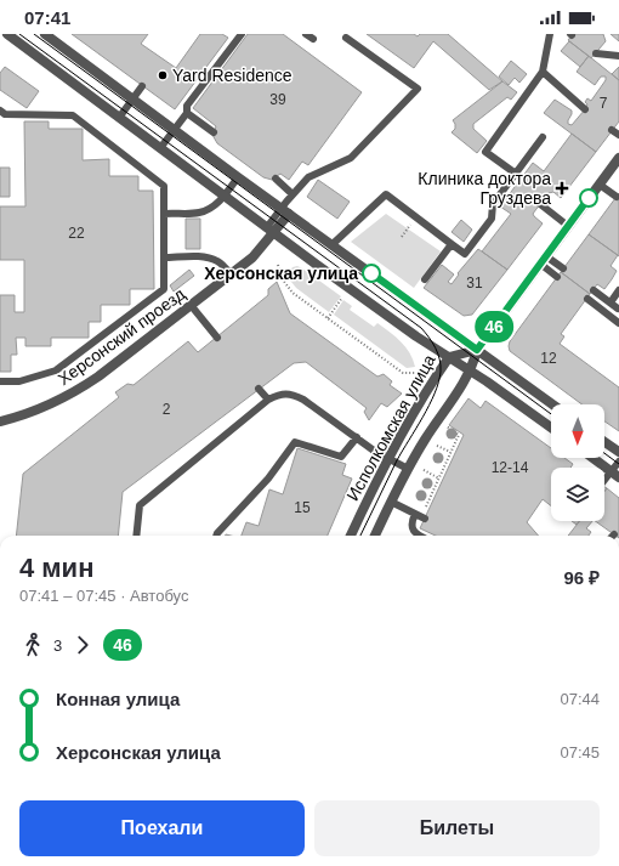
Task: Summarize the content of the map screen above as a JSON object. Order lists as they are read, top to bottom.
{
  "streets": {
    "street": ["Херсонский проезд", "Исполкомская улица"]
  },
  "places": {
    "other": ["Yard Residence", "Херсонская улица"],
    "health": ["Клиника доктора Груздева"]
  },
  "lines": ["bus line 46"],
  "house_numbers": [
    "39",
    "7",
    "22",
    "31",
    "12",
    "2",
    "12-14",
    "15"
  ],
  "north": "bottom",
  "page": {
    "status": "07:41",
    "on_map": "46",
    "heading": ["4 мин", "07:41 – 07:45 · Автобус", "96 ₽"],
    "legs": ["3", "46"],
    "list": [
      {
        "name": "Конная улица",
        "value": "07:44"
      },
      {
        "name": "Херсонская улица",
        "value": "07:45"
      }
    ],
    "buttons": ["Поехали", "Билеты"]
  }
}
